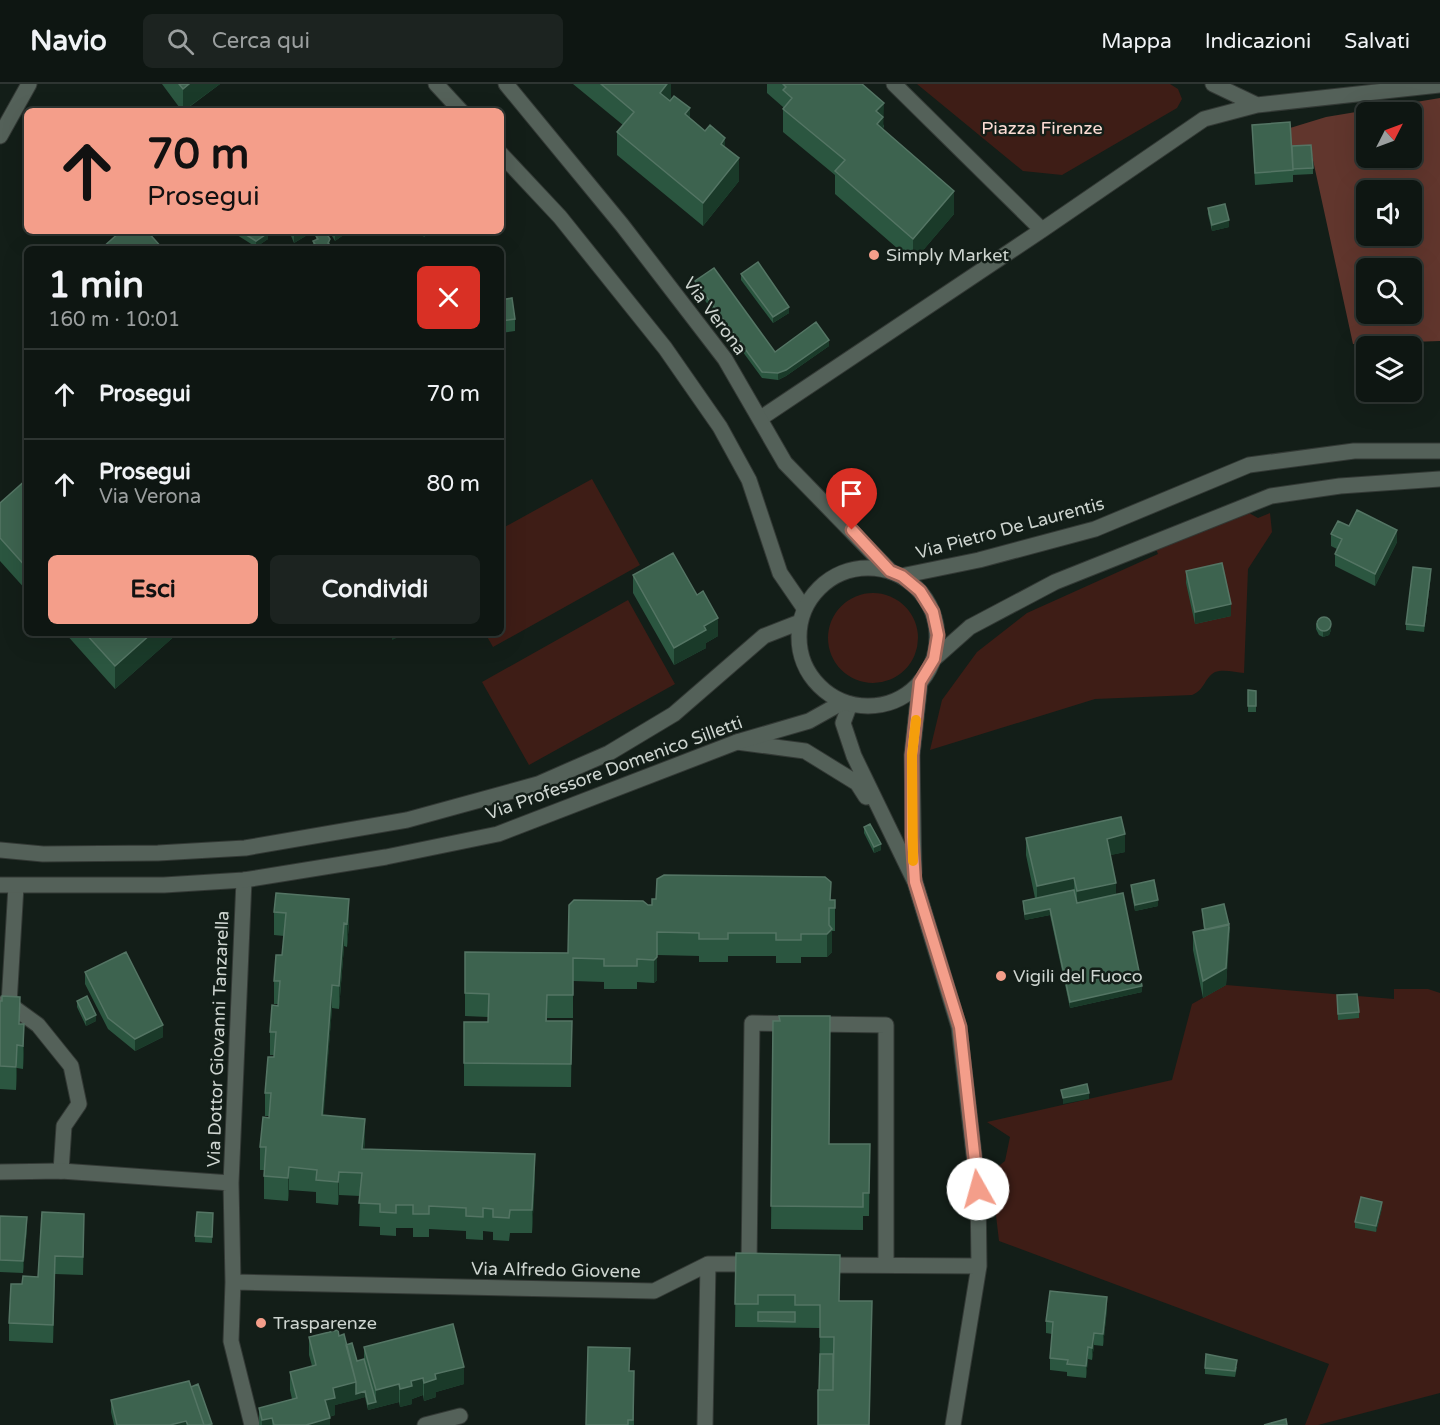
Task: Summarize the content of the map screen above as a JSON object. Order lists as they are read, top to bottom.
{
  "streets": {
    "street": [
      "Via Verona",
      "Via Pietro De Laurentis",
      "Via Professore Domenico Silletti",
      "Via Dottor Giovanni Tanzarella",
      "Via Alfredo Giovene"
    ]
  },
  "crossings": [
    ["Via Verona", "Via Pietro De Laurentis"],
    ["Via Verona", "Via Professore Domenico Silletti"],
    ["Via Pietro De Laurentis", "Via Professore Domenico Silletti"],
    ["Via Professore Domenico Silletti", "Via Dottor Giovanni Tanzarella"]
  ],
  "parks": ["Piazza Firenze"],
  "places": ["Simply Market", "Vigili del Fuoco", "Trasparenze"],
  "north": "top right",
  "page": {
    "header": "Navio",
    "search": "Cerca qui",
    "nav": ["Mappa", "Indicazioni", "Salvati"],
    "turn": ["70 m", "Prosegui"],
    "heading": ["1 min", "160 m · 10:01"],
    "list": [
      {
        "name": "Prosegui",
        "value": "70 m"
      },
      {
        "name": "Prosegui",
        "note": "Via Verona",
        "value": "80 m"
      }
    ],
    "buttons": ["Esci", "Condividi"]
  }
}
